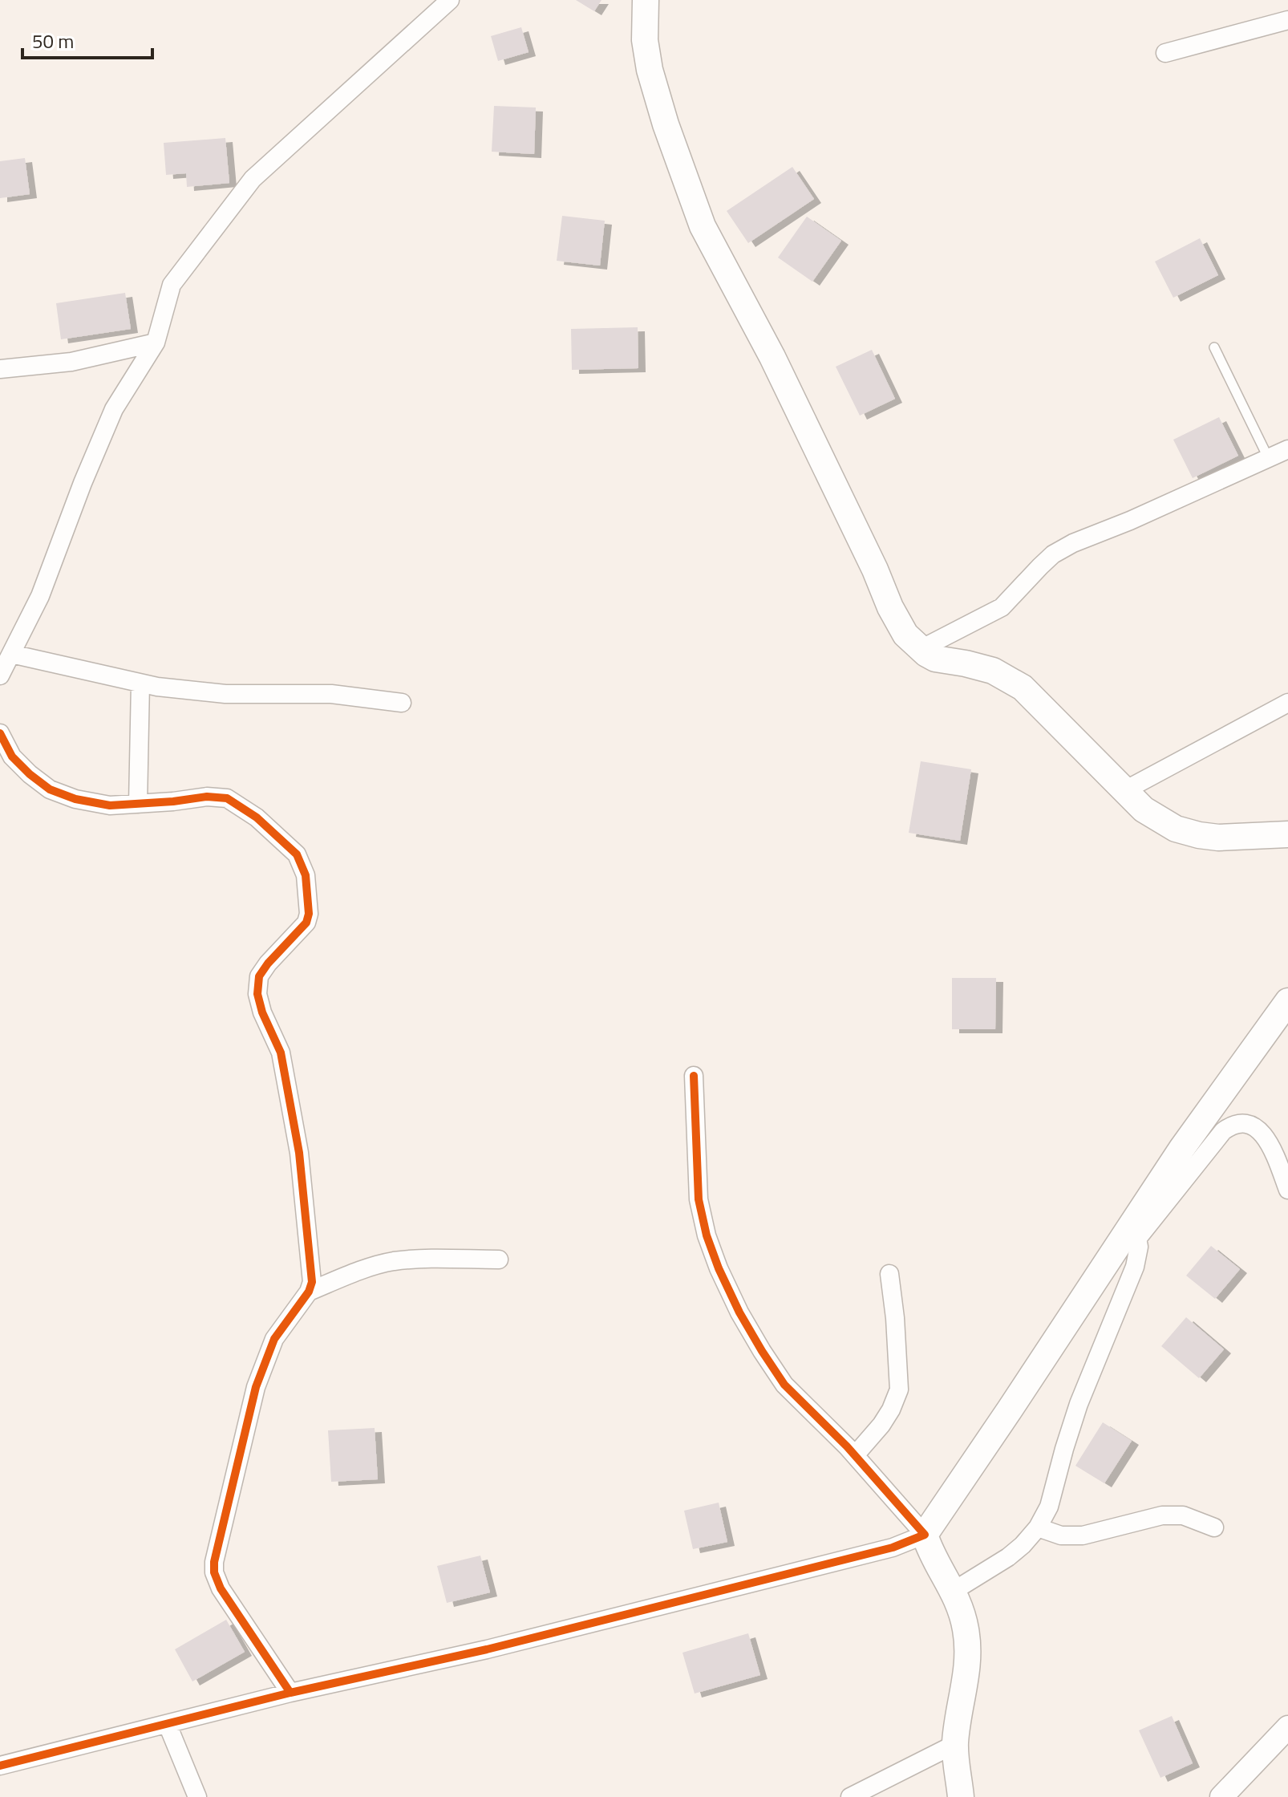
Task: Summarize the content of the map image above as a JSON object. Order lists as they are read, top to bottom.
{
  "scale_bar": "50 m"
}
